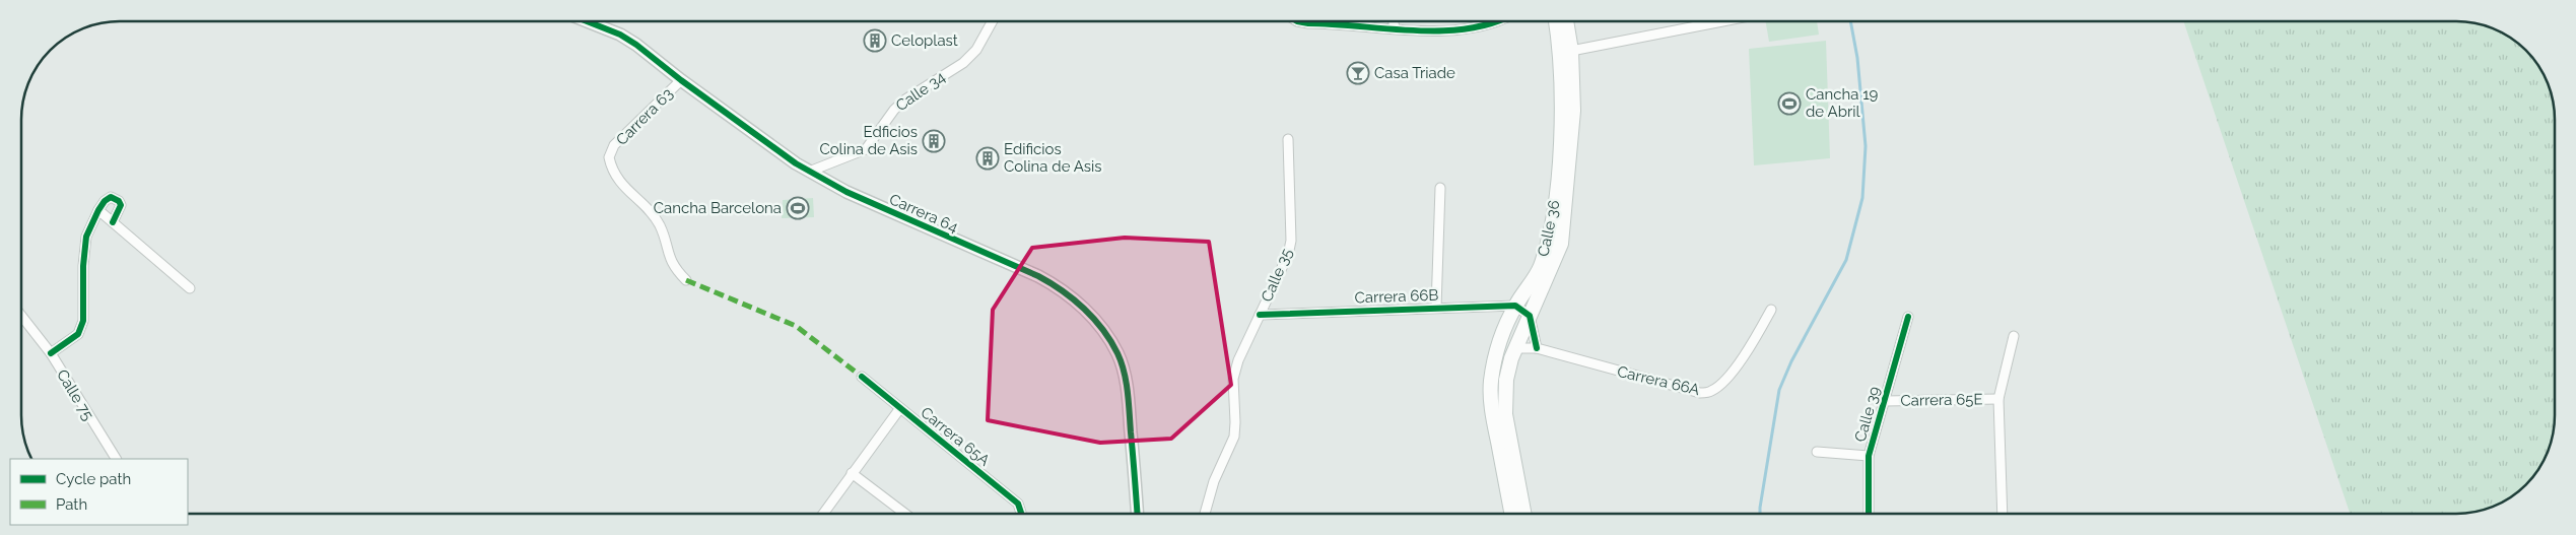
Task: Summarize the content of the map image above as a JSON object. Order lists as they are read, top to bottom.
{
  "streets": {
    "main road": ["Calle 36"],
    "street": [
      "Calle 34",
      "Carrera 63",
      "Carrera 64",
      "Calle 35",
      "Carrera 66B",
      "Carrera 66A",
      "Calle 75",
      "Carrera 65E",
      "Calle 39",
      "Carrera 65A"
    ]
  },
  "crossings": [
    ["Calle 34", "Carrera 64"],
    ["Carrera 63", "Carrera 64"],
    ["Calle 36", "Carrera 66B"],
    ["Calle 36", "Carrera 66A"],
    ["Calle 35", "Carrera 66B"],
    ["Carrera 65E", "Calle 39"]
  ],
  "places": {
    "building": ["Celoplast", "Edficios Colina de Asis", "Edificios Colina de Asis"],
    "bar": ["Casa Triade"],
    "sports": ["Cancha 19 de Abril", "Cancha Barcelona"]
  },
  "legend": ["Cycle path", "Path"]
}
